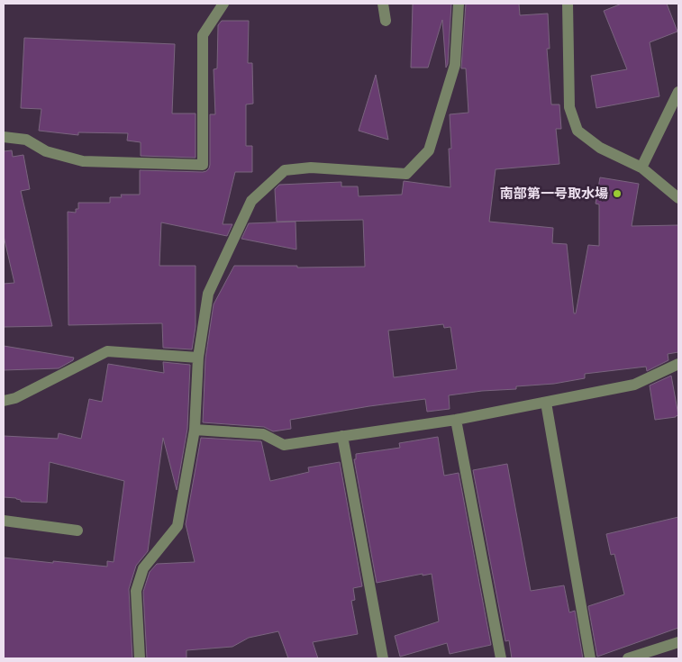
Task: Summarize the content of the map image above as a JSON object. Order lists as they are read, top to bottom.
{
  "places": ["南部第一号取水場"]
}
